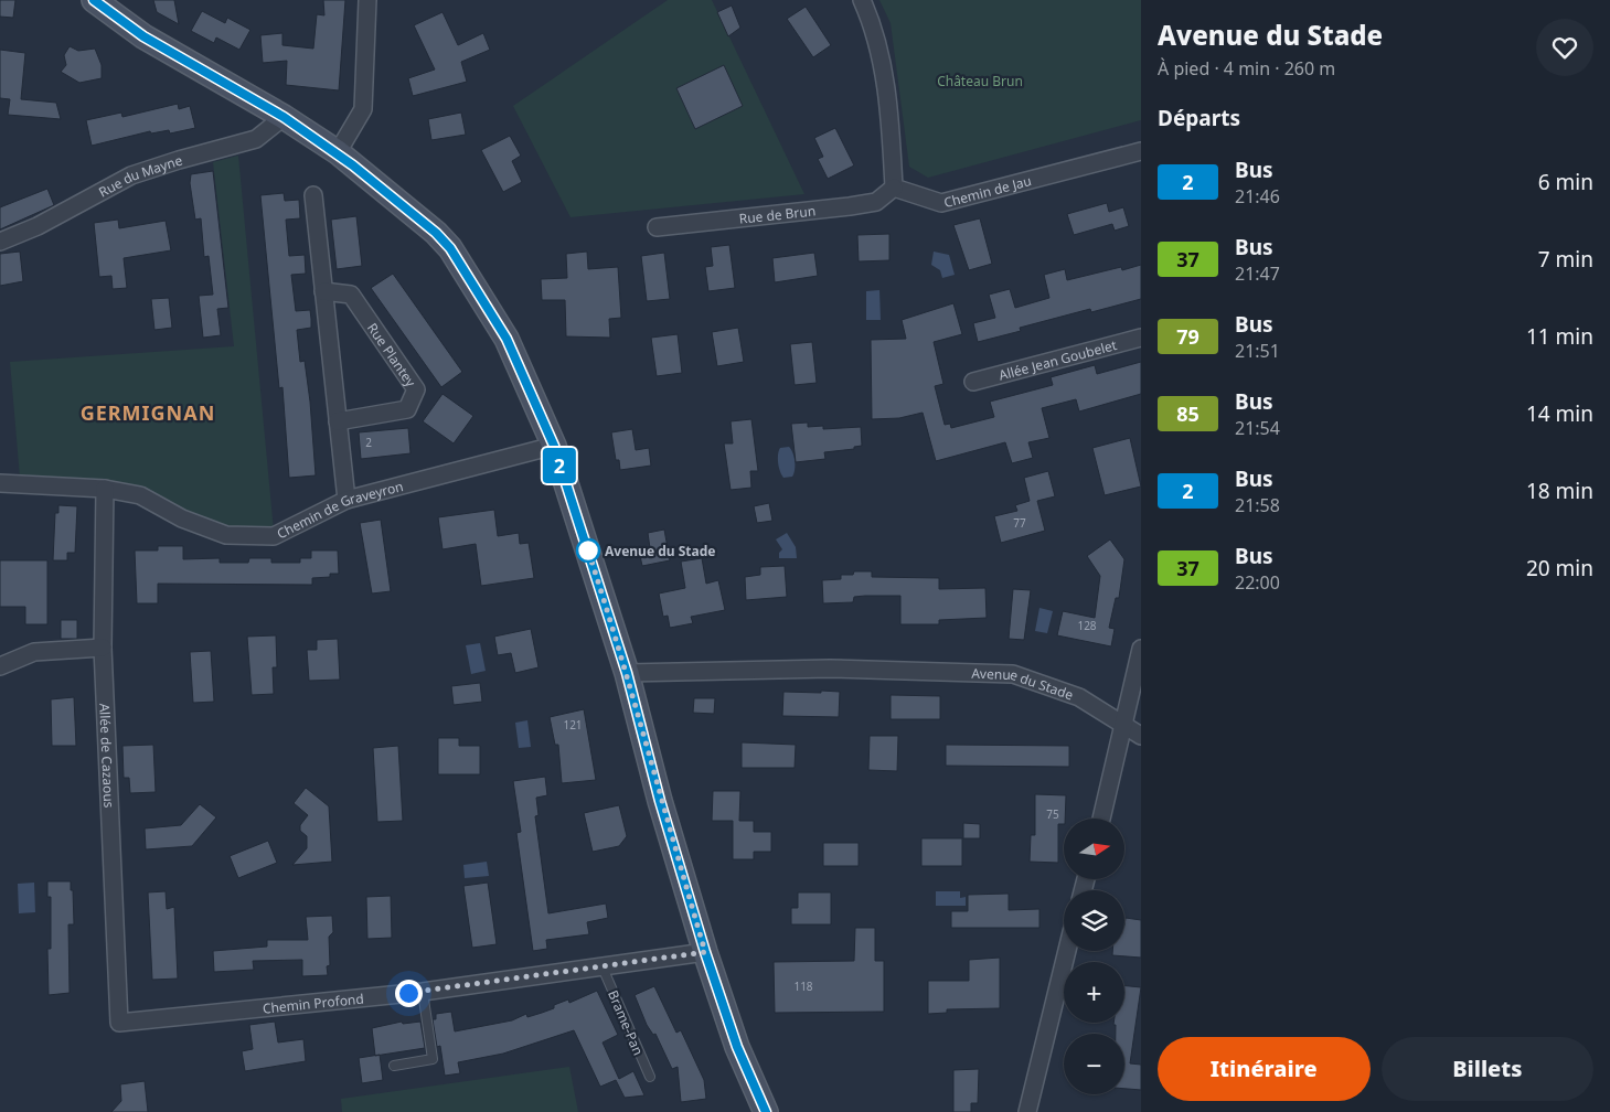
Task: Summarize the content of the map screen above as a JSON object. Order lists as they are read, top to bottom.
{
  "streets": {
    "street": [
      "Rue du Mayne",
      "Chemin de Jau",
      "Rue de Brun",
      "Rue Plantey",
      "Allée Jean Goubelet",
      "Chemin de Graveyron",
      "Avenue du Stade",
      "Allée de Cazaous",
      "Chemin Profond"
    ],
    "lane": ["Brame-Pan"]
  },
  "crossings": [
    ["Chemin de Jau", "Rue de Brun"],
    ["Chemin de Graveyron", "Allée de Cazaous"],
    ["Allée de Cazaous", "Chemin Profond"],
    ["Chemin Profond", "Brame-Pan"]
  ],
  "districts": ["GERMIGNAN"],
  "parks": ["Château Brun"],
  "places": ["Avenue du Stade"],
  "lines": ["bus line 2"],
  "house_numbers": [
    "2",
    "77",
    "128",
    "121",
    "75",
    "118"
  ],
  "north": "right",
  "page": {
    "on_map": "2",
    "heading": [
      ["Avenue du Stade", "À pied · 4 min · 260 m"],
      "Départs"
    ],
    "list": [
      {
        "mark": "2",
        "name": "Bus",
        "note": "21:46",
        "value": "6 min"
      },
      {
        "mark": "37",
        "name": "Bus",
        "note": "21:47",
        "value": "7 min"
      },
      {
        "mark": "79",
        "name": "Bus",
        "note": "21:51",
        "value": "11 min"
      },
      {
        "mark": "85",
        "name": "Bus",
        "note": "21:54",
        "value": "14 min"
      },
      {
        "mark": "2",
        "name": "Bus",
        "note": "21:58",
        "value": "18 min"
      },
      {
        "mark": "37",
        "name": "Bus",
        "note": "22:00",
        "value": "20 min"
      }
    ],
    "map_buttons": ["+", "−"],
    "buttons": ["Itinéraire", "Billets"]
  }
}
